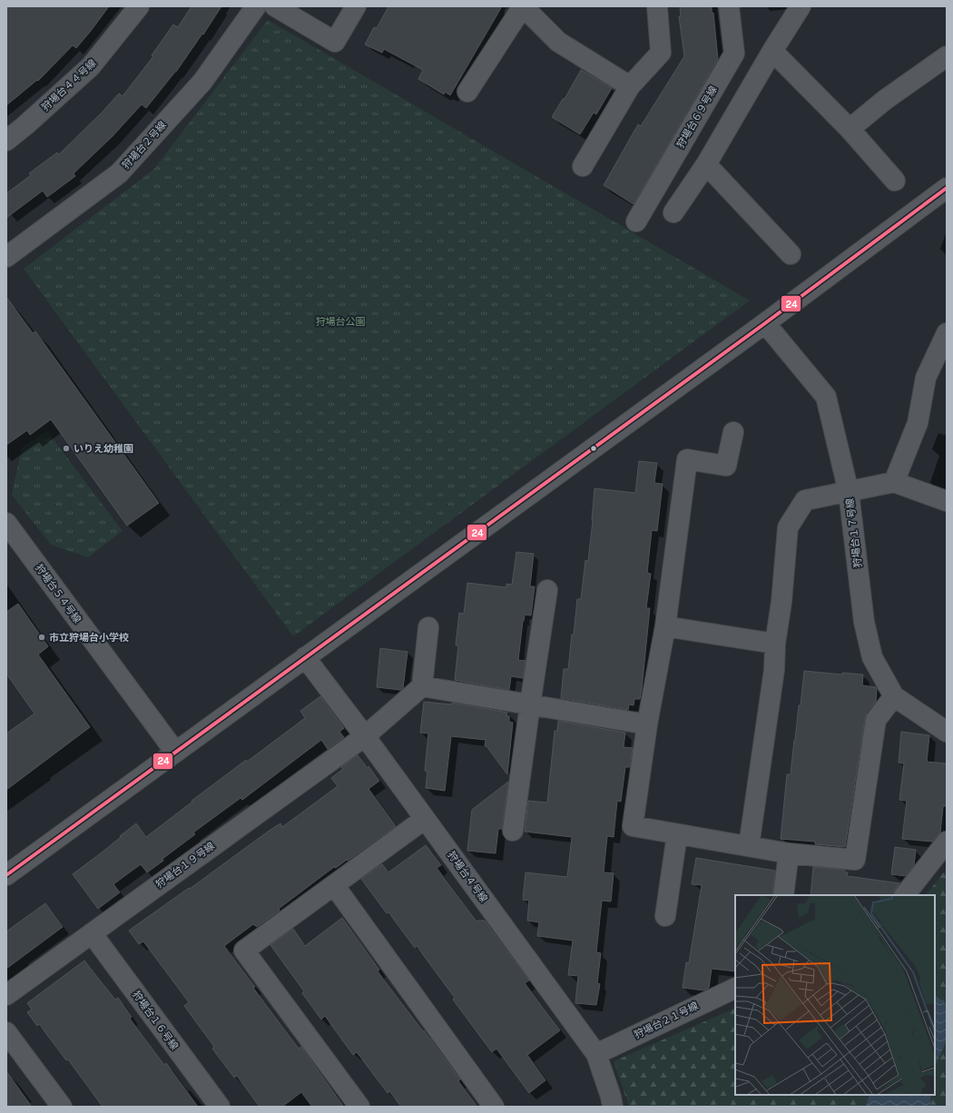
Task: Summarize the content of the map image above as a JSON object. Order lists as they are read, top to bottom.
{
  "streets": {
    "street": [
      "狩場台４４号線",
      "狩場台６９号線",
      "狩場台２号線",
      "狩場台１７号線",
      "狩場台５４号線",
      "狩場台１９号線",
      "狩場台４号線",
      "狩場台１６号線",
      "狩場台２１号線"
    ]
  },
  "crossings": [
    ["狩場台１９号線", "狩場台４号線"],
    ["狩場台１９号線", "狩場台１６号線"],
    ["狩場台４号線", "狩場台２１号線"]
  ],
  "parks": ["狩場台公園"],
  "places": ["いりえ幼稚園", "市立狩場台小学校"],
  "lines": ["transit line 24"]
}
